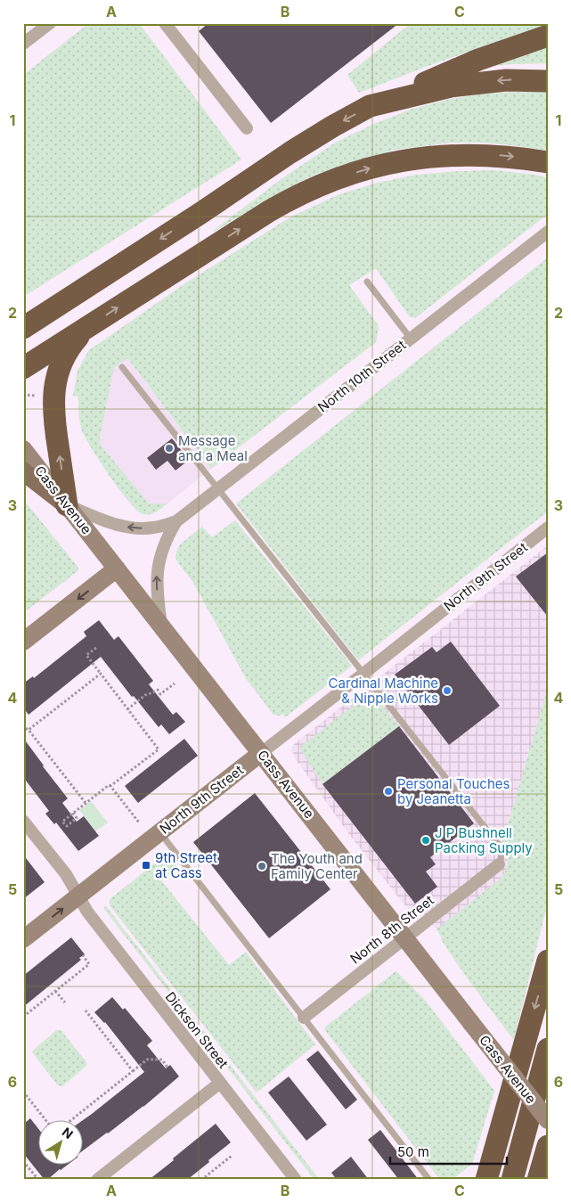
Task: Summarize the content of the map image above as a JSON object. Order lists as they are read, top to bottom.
{
  "streets": {
    "main road": ["Cass Avenue", "North 9th Street"],
    "street": ["North 10th Street", "North 8th Street", "Dickson Street"]
  },
  "crossings": [
    ["North 10th Street", "Cass Avenue"],
    ["Cass Avenue", "North 9th Street"],
    ["Cass Avenue", "North 8th Street"],
    ["North 9th Street", "Dickson Street"]
  ],
  "places": {
    "other": [
      "Message and a Meal",
      "Cardinal Machine & Nipple Works",
      "Personal Touches by Jeanetta",
      "J P Bushnell Packing Supply",
      "The Youth and Family Center"
    ],
    "transit": ["9th Street at Cass"]
  },
  "scale_bar": "50 m",
  "north": "top right",
  "grid": {
    "columns": ["A", "B", "C"],
    "rows": [
      "1",
      "2",
      "3",
      "4",
      "5",
      "6"
    ]
  }
}
